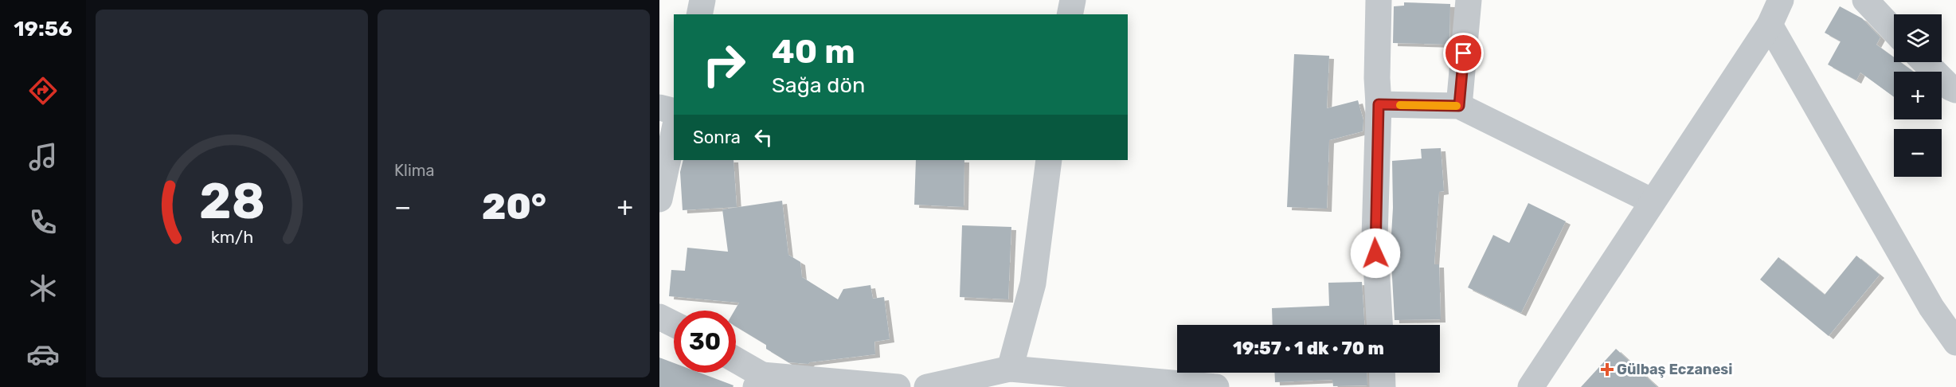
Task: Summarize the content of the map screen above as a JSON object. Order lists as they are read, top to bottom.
{
  "places": {
    "health": ["Gülbaş Eczanesi"]
  },
  "page": {
    "tabs": "19:56",
    "tile": "Klima",
    "map_buttons": ["+", "−"],
    "turn": ["40 m", "Sağa dön"],
    "then": "Sonra",
    "heat": ["−", "20°", "+"],
    "limit": "30",
    "trip": "19:57 · 1 dk · 70 m",
    "gauge": ["28", "km/h"]
  }
}
